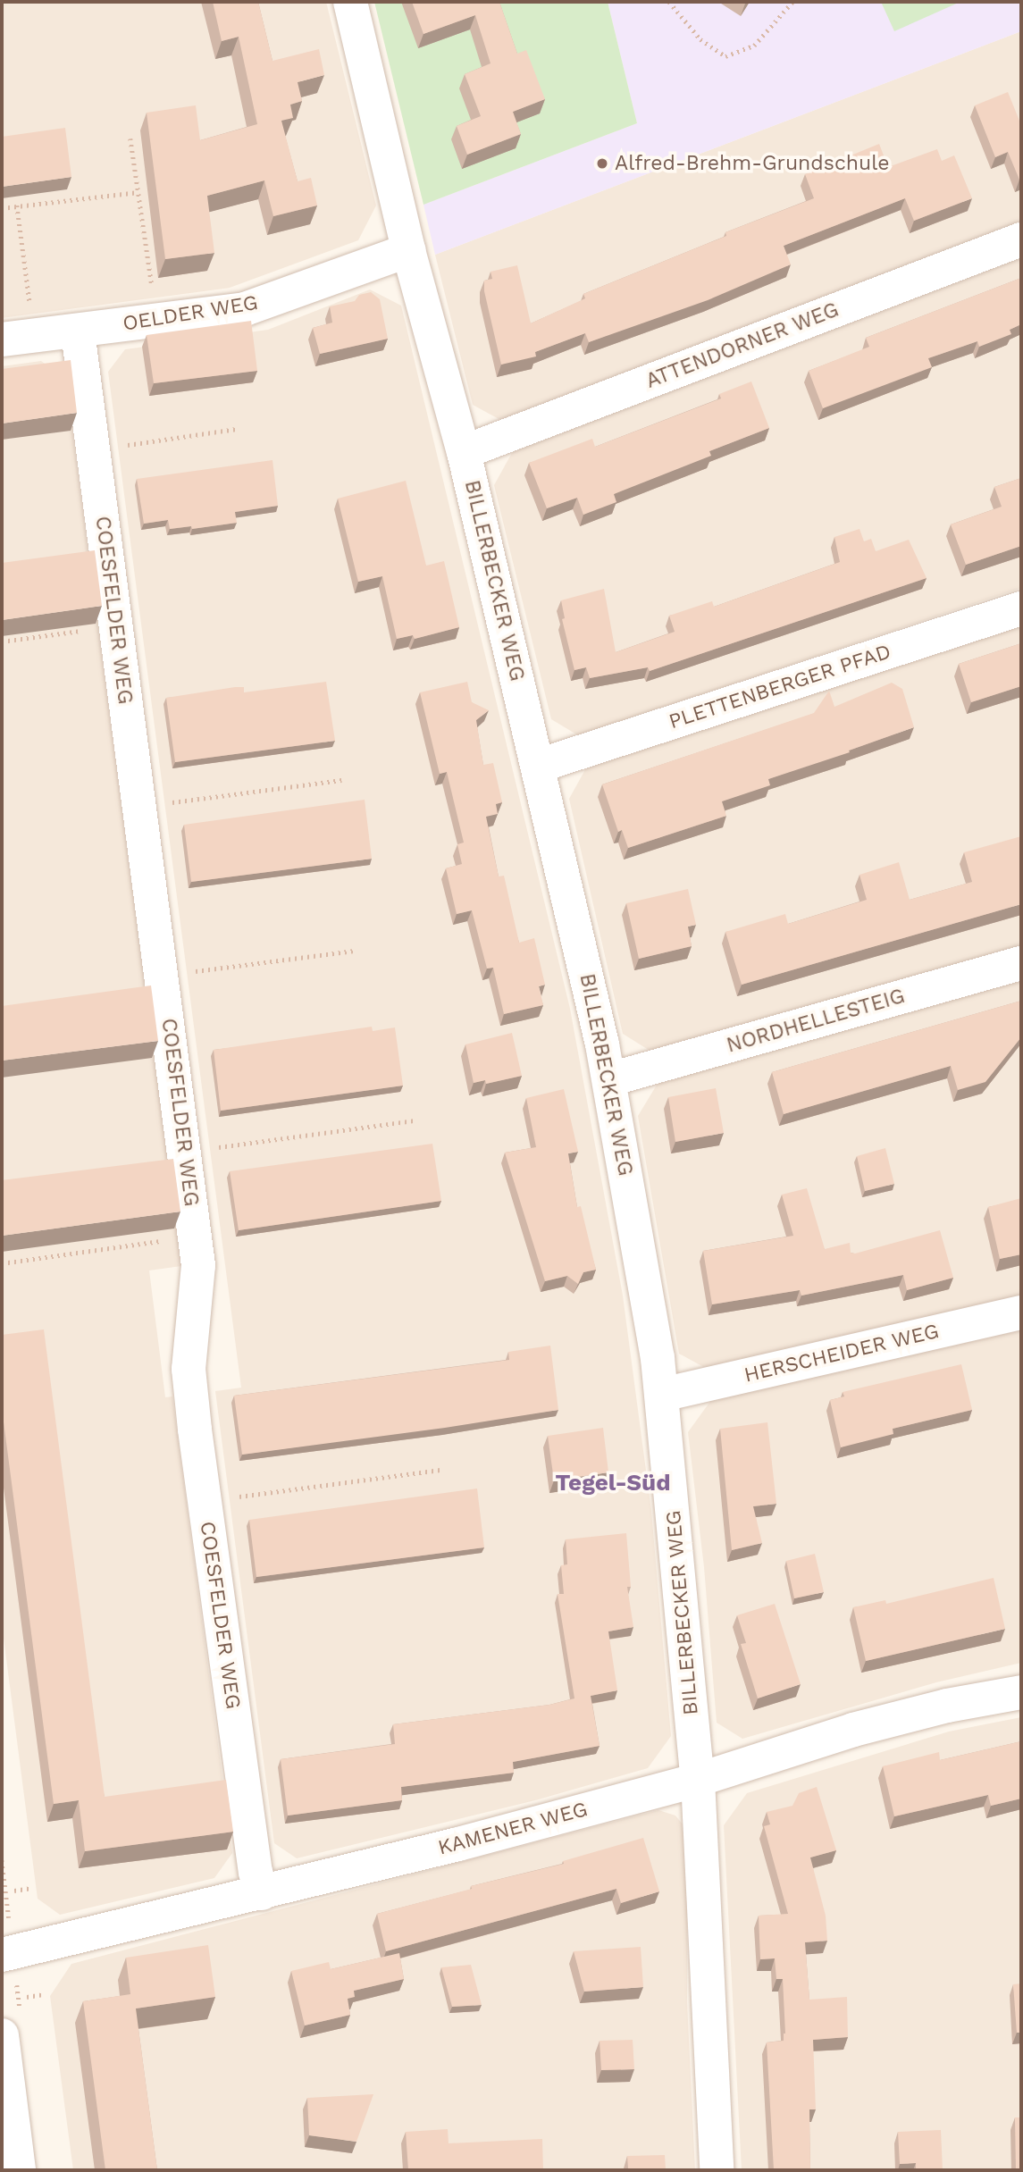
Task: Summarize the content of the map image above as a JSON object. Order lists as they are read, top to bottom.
{
  "streets": {
    "street": [
      "OELDER WEG",
      "ATTENDORNER WEG",
      "BILLERBECKER WEG",
      "COESFELDER WEG",
      "PLETTENBERGER PFAD",
      "NORDHELLESTEIG",
      "HERSCHEIDER WEG",
      "KAMENER WEG"
    ]
  },
  "crossings": [
    ["OELDER WEG", "BILLERBECKER WEG"],
    ["OELDER WEG", "COESFELDER WEG"],
    ["ATTENDORNER WEG", "BILLERBECKER WEG"],
    ["BILLERBECKER WEG", "PLETTENBERGER PFAD"],
    ["BILLERBECKER WEG", "NORDHELLESTEIG"],
    ["BILLERBECKER WEG", "HERSCHEIDER WEG"],
    ["BILLERBECKER WEG", "KAMENER WEG"],
    ["COESFELDER WEG", "KAMENER WEG"]
  ],
  "districts": ["Tegel-Süd"],
  "places": ["Alfred-Brehm-Grundschule"]
}
